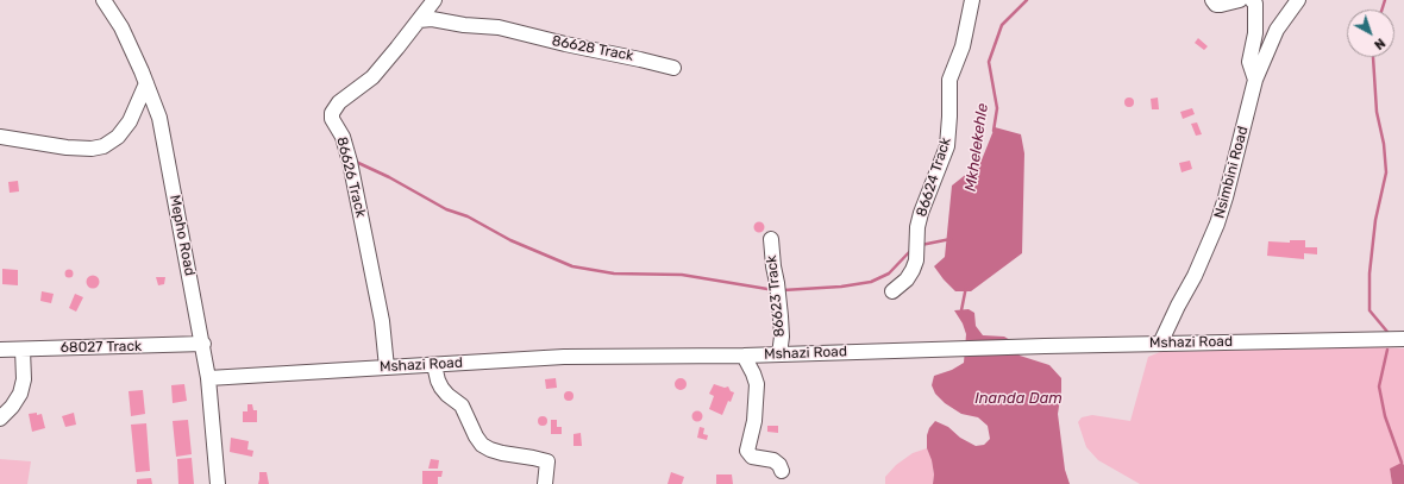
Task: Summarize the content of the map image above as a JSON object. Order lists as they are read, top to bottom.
{
  "streets": {
    "street": [
      "86628 Track",
      "Nsimbini Road",
      "86626 Track",
      "86624 Track",
      "Mepho Road",
      "86623 Track",
      "Mshazi Road",
      "68027 Track"
    ]
  },
  "crossings": [
    ["86628 Track", "86626 Track"],
    ["Nsimbini Road", "Mshazi Road"],
    ["86626 Track", "Mshazi Road"],
    ["Mepho Road", "Mshazi Road"],
    ["Mepho Road", "68027 Track"],
    ["86623 Track", "Mshazi Road"]
  ],
  "water": ["Mkhelekehle", "Inanda Dam"],
  "north": "bottom right"
}
